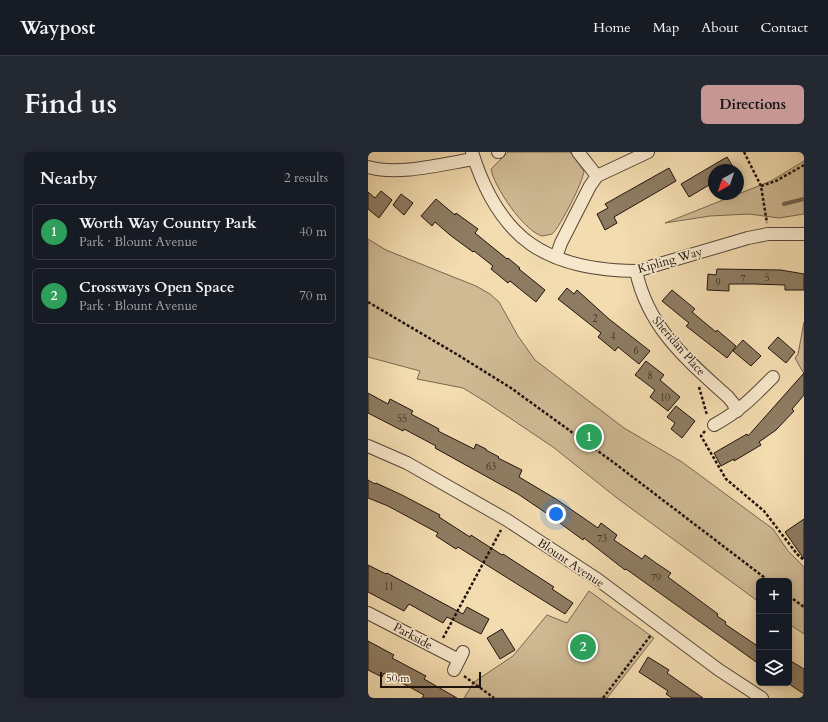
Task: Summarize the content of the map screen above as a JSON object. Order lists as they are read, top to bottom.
{
  "streets": {
    "street": [
      "Kipling Way",
      "Sheridan Place",
      "Blount Avenue",
      "Parkside"
    ]
  },
  "crossings": [
    ["Kipling Way", "Sheridan Place"]
  ],
  "house_numbers": [
    "5",
    "7",
    "9",
    "2",
    "4",
    "6",
    "8",
    "10",
    "55",
    "63",
    "73",
    "79",
    "11"
  ],
  "scale_bar": "50 m",
  "north": "bottom left",
  "page": {
    "header": "Waypost",
    "nav": [
      "Home",
      "Map",
      "About",
      "Contact"
    ],
    "title": "Find us",
    "buttons": "Directions",
    "heading": ["Nearby", "2 results"],
    "list": [
      {
        "mark": "1",
        "name": "Worth Way Country Park",
        "note": "Park · Blount Avenue",
        "value": "40 m"
      },
      {
        "mark": "2",
        "name": "Crossways Open Space",
        "note": "Park · Blount Avenue",
        "value": "70 m"
      }
    ],
    "pins": ["1", "2"],
    "map_buttons": ["+", "−"],
    "scale": "50 m"
  }
}
